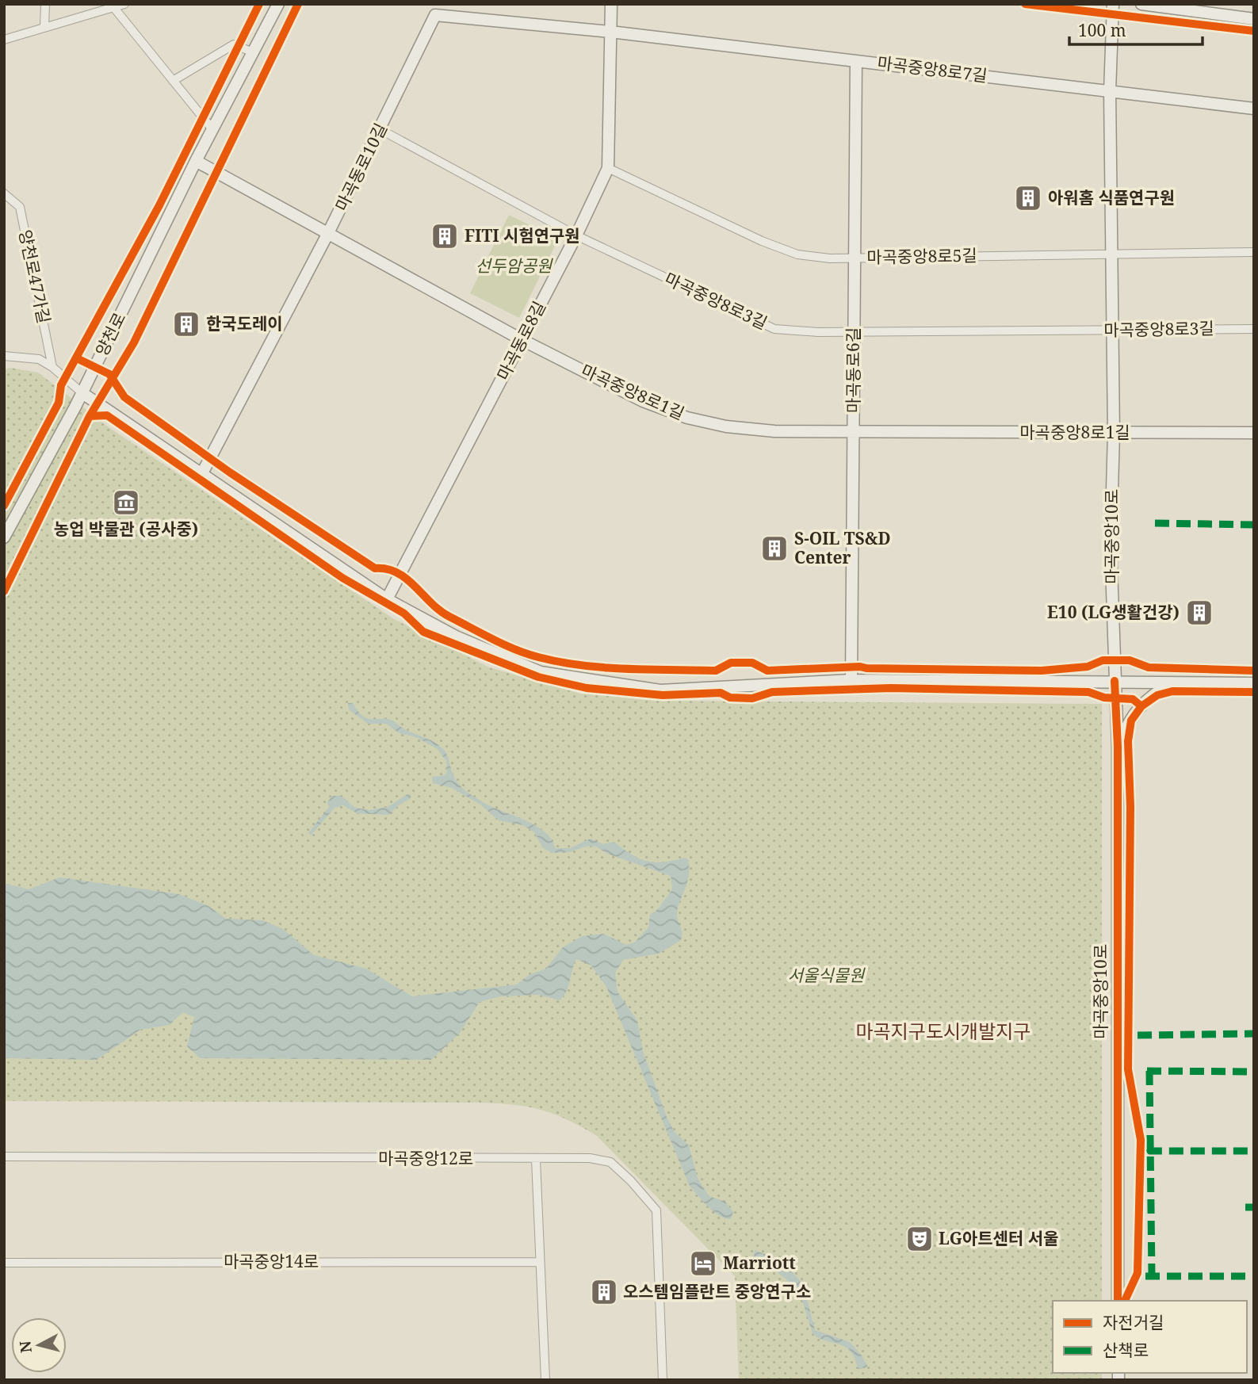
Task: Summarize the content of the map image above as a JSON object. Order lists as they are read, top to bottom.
{
  "streets": {
    "street": [
      "마곡중앙8로7길",
      "마곡동로10길",
      "마곡중앙8로5길",
      "양천로47가길",
      "마곡중앙8로3길",
      "양천로",
      "마곡동로8길",
      "마곡동로6길",
      "마곡중앙8로1길",
      "마곡중앙10로",
      "마곡중앙12로",
      "마곡중앙14로"
    ]
  },
  "crossings": [
    ["마곡중앙8로7길", "마곡동로10길"],
    ["마곡중앙8로7길", "마곡동로8길"],
    ["마곡중앙8로7길", "마곡동로6길"],
    ["마곡중앙8로7길", "마곡중앙10로"],
    ["마곡동로10길", "마곡중앙8로3길"],
    ["마곡동로10길", "마곡동로8길"],
    ["마곡동로10길", "마곡중앙8로1길"],
    ["마곡중앙8로5길", "마곡동로8길"],
    ["마곡중앙8로5길", "마곡동로6길"],
    ["마곡중앙8로5길", "마곡중앙10로"],
    ["마곡중앙8로3길", "마곡동로8길"],
    ["마곡중앙8로3길", "마곡동로6길"],
    ["마곡중앙8로3길", "마곡중앙10로"],
    ["양천로", "마곡중앙8로1길"],
    ["마곡동로8길", "마곡중앙8로1길"],
    ["마곡동로6길", "마곡중앙8로1길"],
    ["마곡중앙8로1길", "마곡중앙10로"]
  ],
  "districts": ["마곡지구도시개발지구"],
  "parks": ["선두암공원", "서울식물원"],
  "places": {
    "building": [
      "아워홈 식품연구원",
      "FITI 시험연구원",
      "한국도레이",
      "S-OIL TS&D Center",
      "E10 (LG생활건강)",
      "오스템임플란트 중앙연구소"
    ],
    "museum": ["농업 박물관 (공사중)"],
    "theatre": ["LG아트센터 서울"],
    "hotel": ["Marriott"]
  },
  "legend": ["자전거길", "산책로"],
  "scale_bar": "100 m",
  "north": "left"
}
